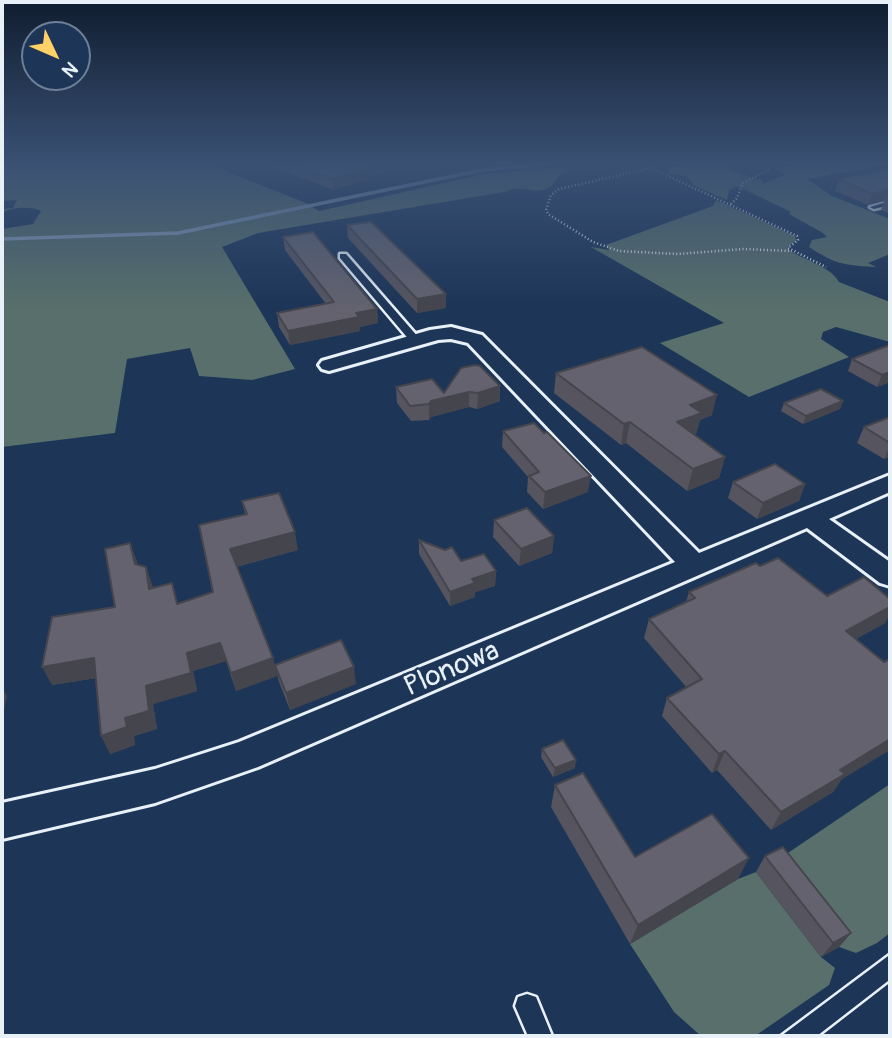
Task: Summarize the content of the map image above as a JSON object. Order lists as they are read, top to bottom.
{
  "streets": {
    "street": ["Plonowa"]
  },
  "north": "bottom right"
}
